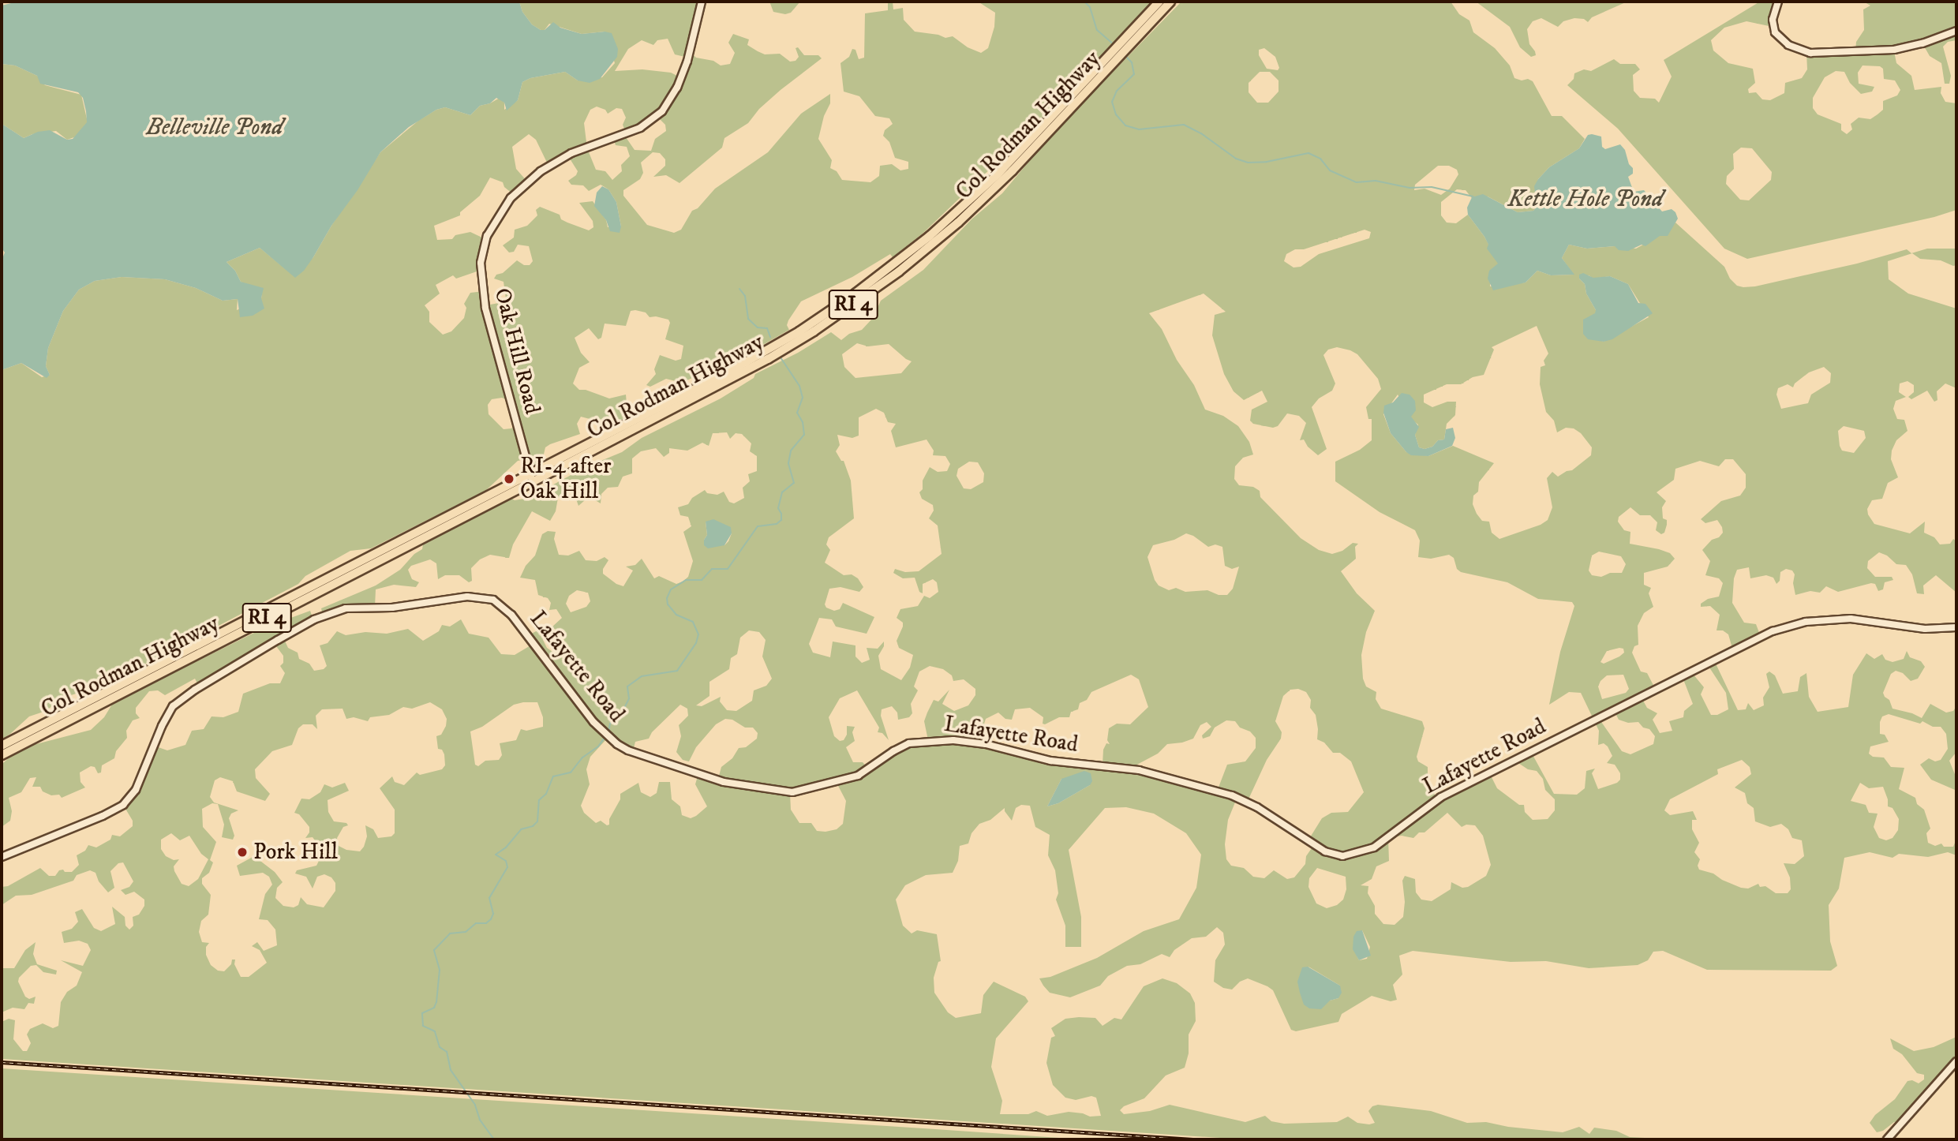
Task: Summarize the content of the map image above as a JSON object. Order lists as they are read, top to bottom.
{
  "streets": {
    "highway": ["Col Rodman Highway", "RI 4"],
    "street": ["Oak Hill Road", "Lafayette Road"]
  },
  "crossings": [
    ["Col Rodman Highway", "Oak Hill Road"]
  ],
  "water": ["Belleville Pond", "Kettle Hole Pond"],
  "places": ["RI-4 after Oak Hill", "Pork Hill"]
}
